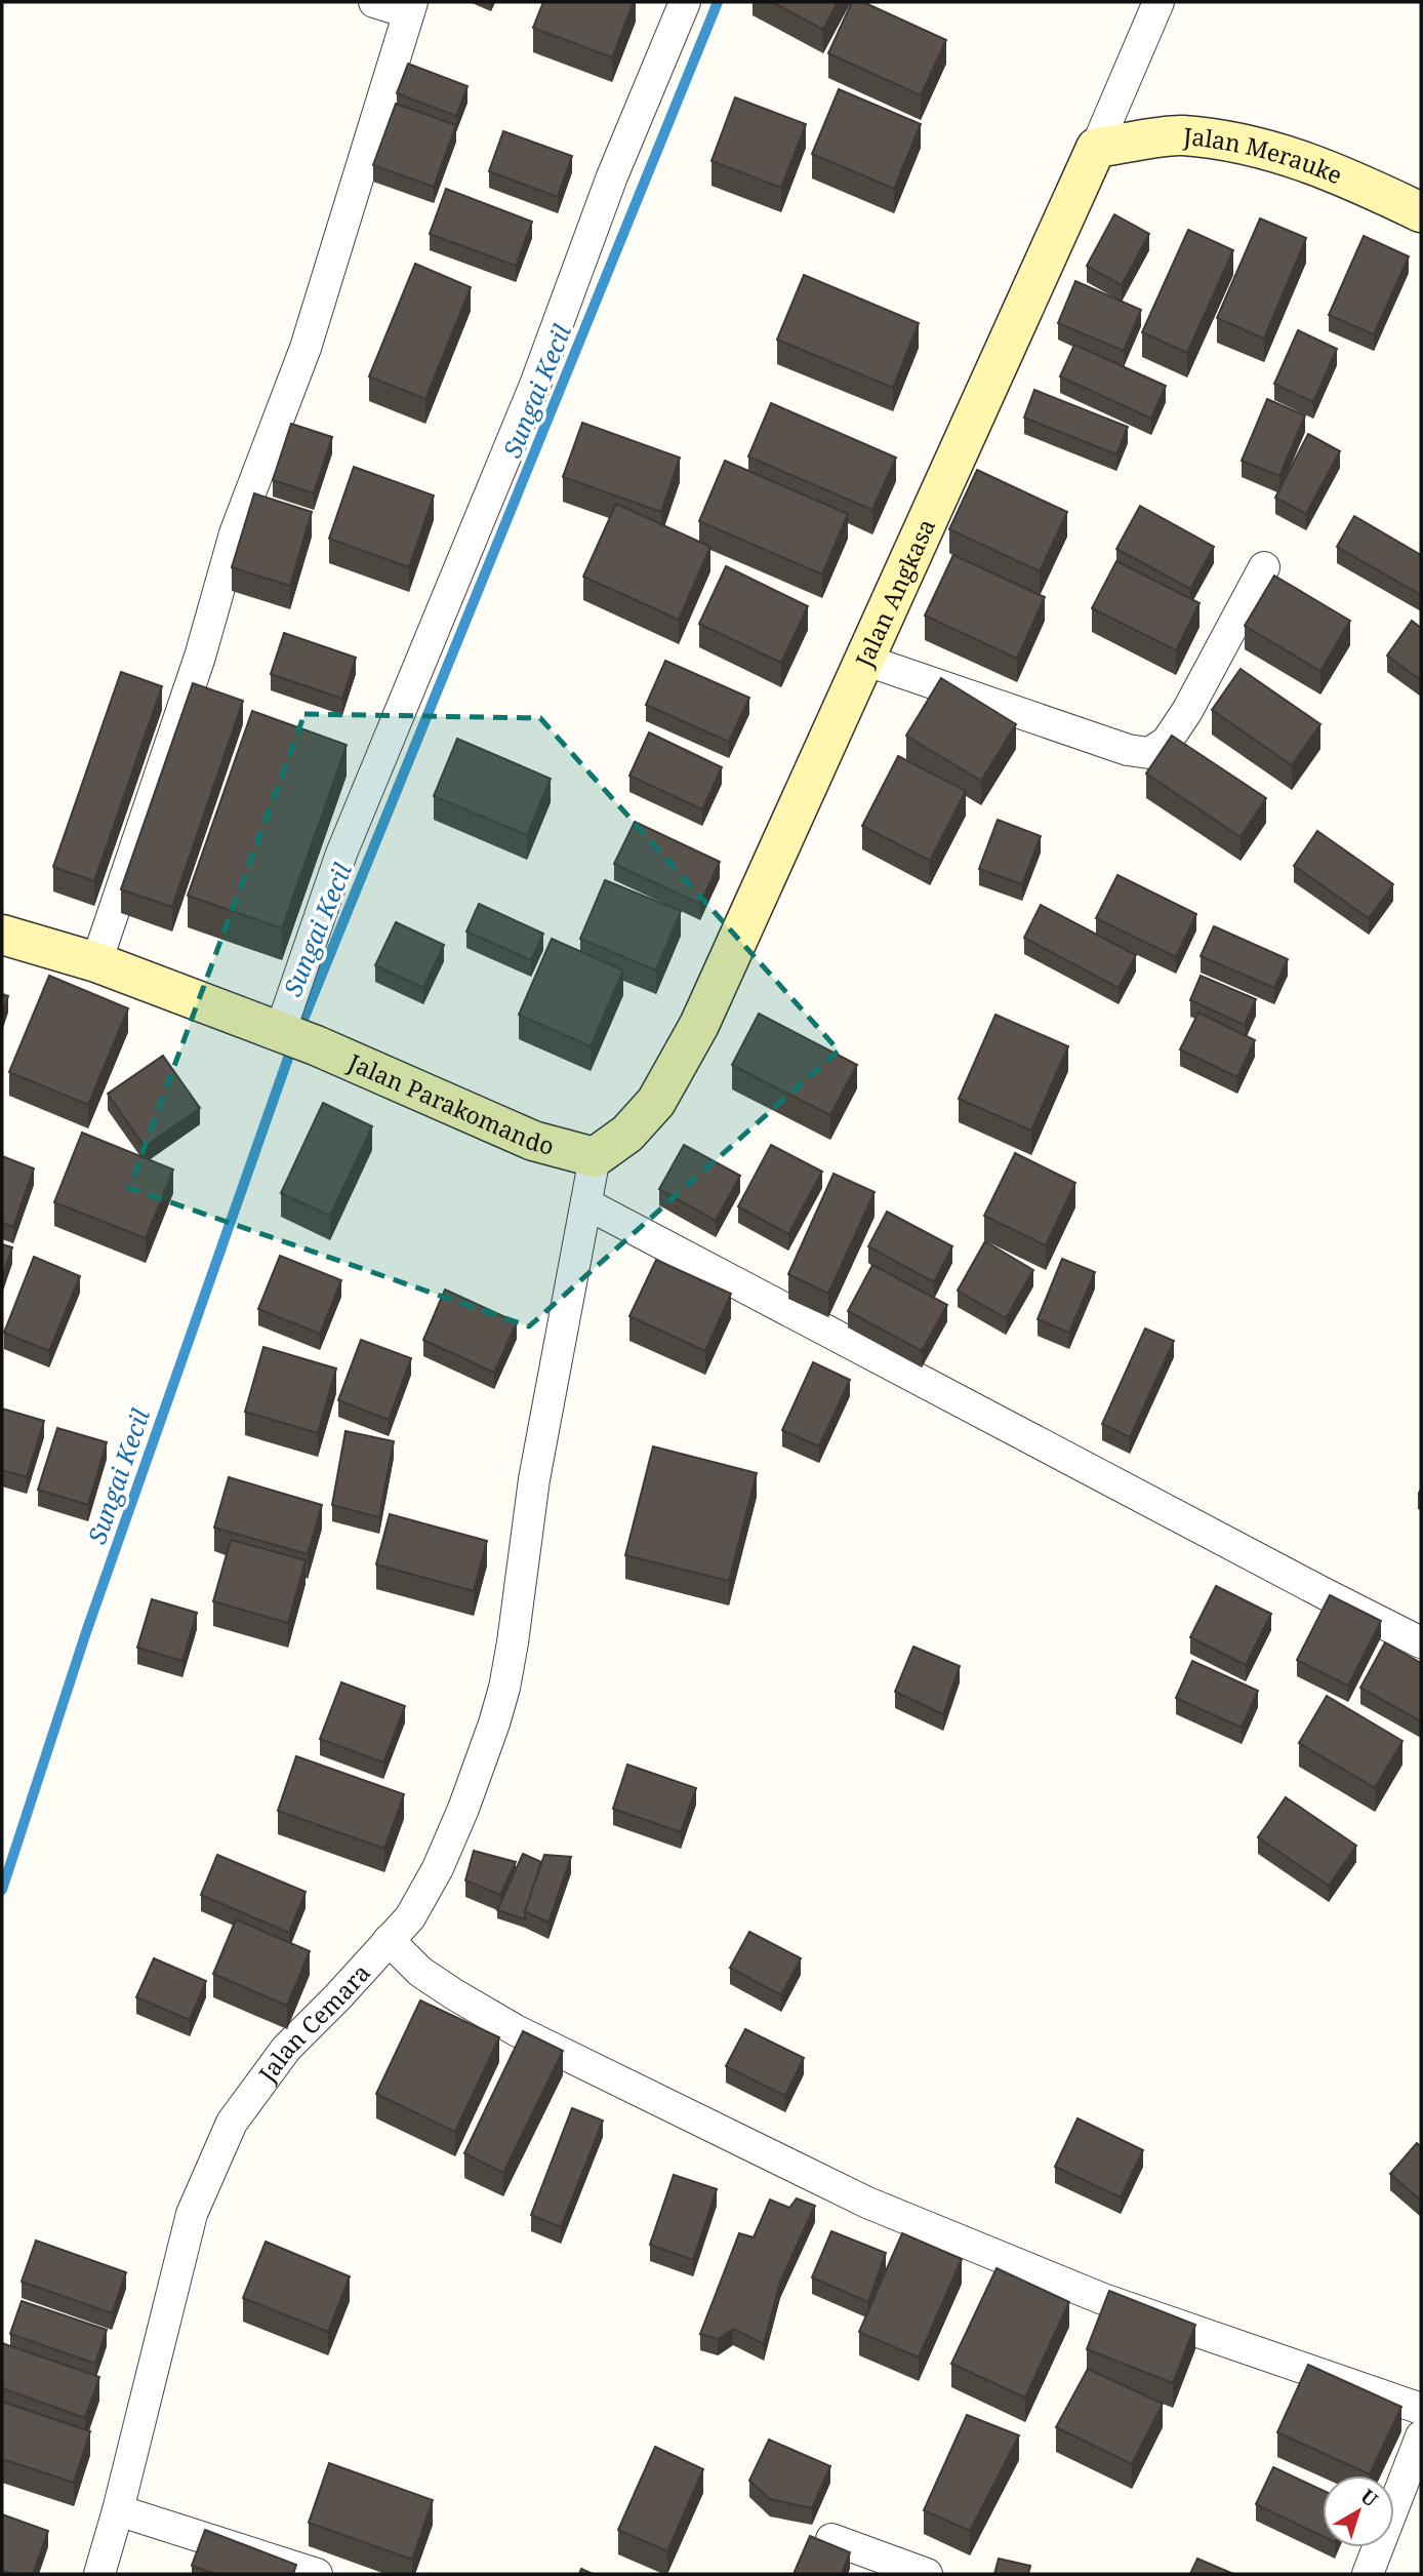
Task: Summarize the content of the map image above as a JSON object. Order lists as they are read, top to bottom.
{
  "streets": {
    "street": [
      "Jalan Merauke",
      "Jalan Angkasa",
      "Jalan Parakomando",
      "Jalan Cemara"
    ]
  },
  "crossings": [
    ["Jalan Merauke", "Jalan Angkasa"],
    ["Jalan Angkasa", "Jalan Parakomando"]
  ],
  "water": ["Sungai Kecil"],
  "north": "top right"
}
